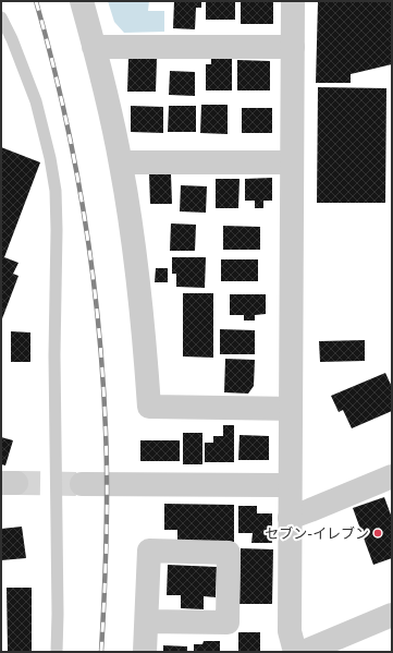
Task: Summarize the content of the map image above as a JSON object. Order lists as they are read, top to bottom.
{
  "places": ["セブン-イレブン"]
}
